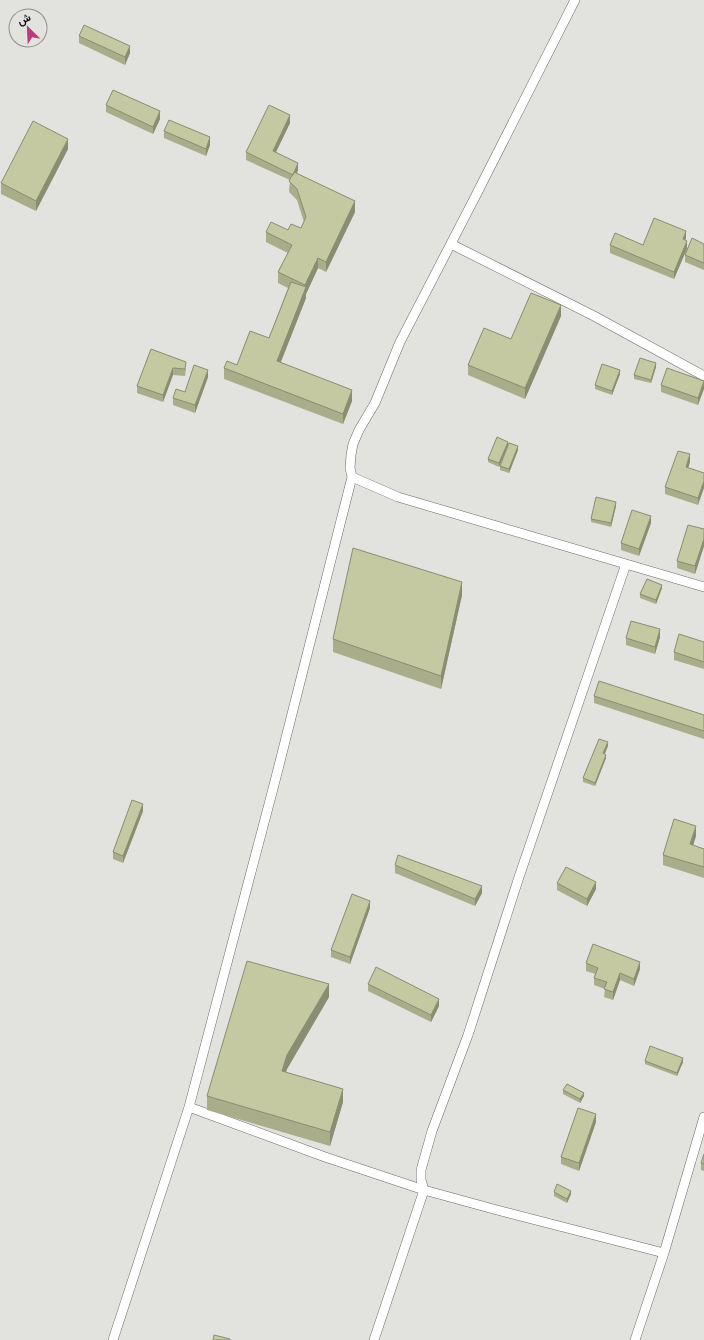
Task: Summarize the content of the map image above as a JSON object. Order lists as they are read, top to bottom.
{
  "north": "top left"
}
